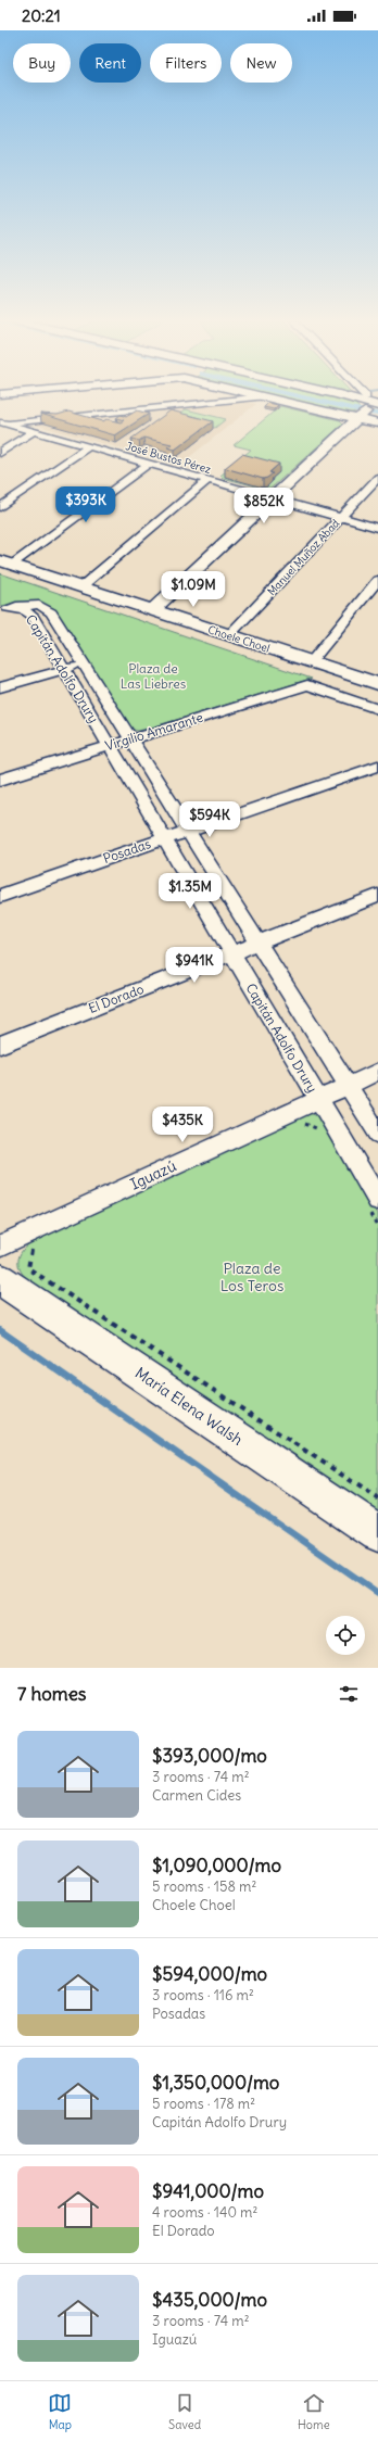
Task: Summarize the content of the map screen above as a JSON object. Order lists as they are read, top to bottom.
{
  "streets": {
    "street": [
      "José Bustos Pérez",
      "Manuel Muñoz Abad",
      "Choele Choel",
      "Capitán Adolfo Drury",
      "Virgilio Amarante",
      "Posadas",
      "El Dorado",
      "Iguazú",
      "María Elena Walsh"
    ]
  },
  "crossings": [
    ["José Bustos Pérez", "Manuel Muñoz Abad"],
    ["Manuel Muñoz Abad", "Choele Choel"],
    ["Capitán Adolfo Drury", "Virgilio Amarante"],
    ["Capitán Adolfo Drury", "Posadas"],
    ["Capitán Adolfo Drury", "El Dorado"],
    ["Capitán Adolfo Drury", "Iguazú"]
  ],
  "parks": ["Plaza de Las Liebres", "Plaza de Los Teros"],
  "page": {
    "status": "20:21",
    "chip": [
      "Buy",
      "Rent",
      "Filters",
      "New"
    ],
    "price": [
      "$393K",
      "$852K",
      "$1.09M",
      "$594K",
      "$1.35M",
      "$941K",
      "$435K"
    ],
    "heading": "7 homes",
    "list": [
      {
        "name": "$393,000/mo",
        "note": "3 rooms · 74 m² · Carmen Cides"
      },
      {
        "name": "$1,090,000/mo",
        "note": "5 rooms · 158 m² · Choele Choel"
      },
      {
        "name": "$594,000/mo",
        "note": "3 rooms · 116 m² · Posadas"
      },
      {
        "name": "$1,350,000/mo",
        "note": "5 rooms · 178 m² · Capitán Adolfo Drury"
      },
      {
        "name": "$941,000/mo",
        "note": "4 rooms · 140 m² · El Dorado"
      },
      {
        "name": "$435,000/mo",
        "note": "3 rooms · 74 m² · Iguazú"
      }
    ],
    "tabs": ["Map", "Saved", "Home"]
  }
}
